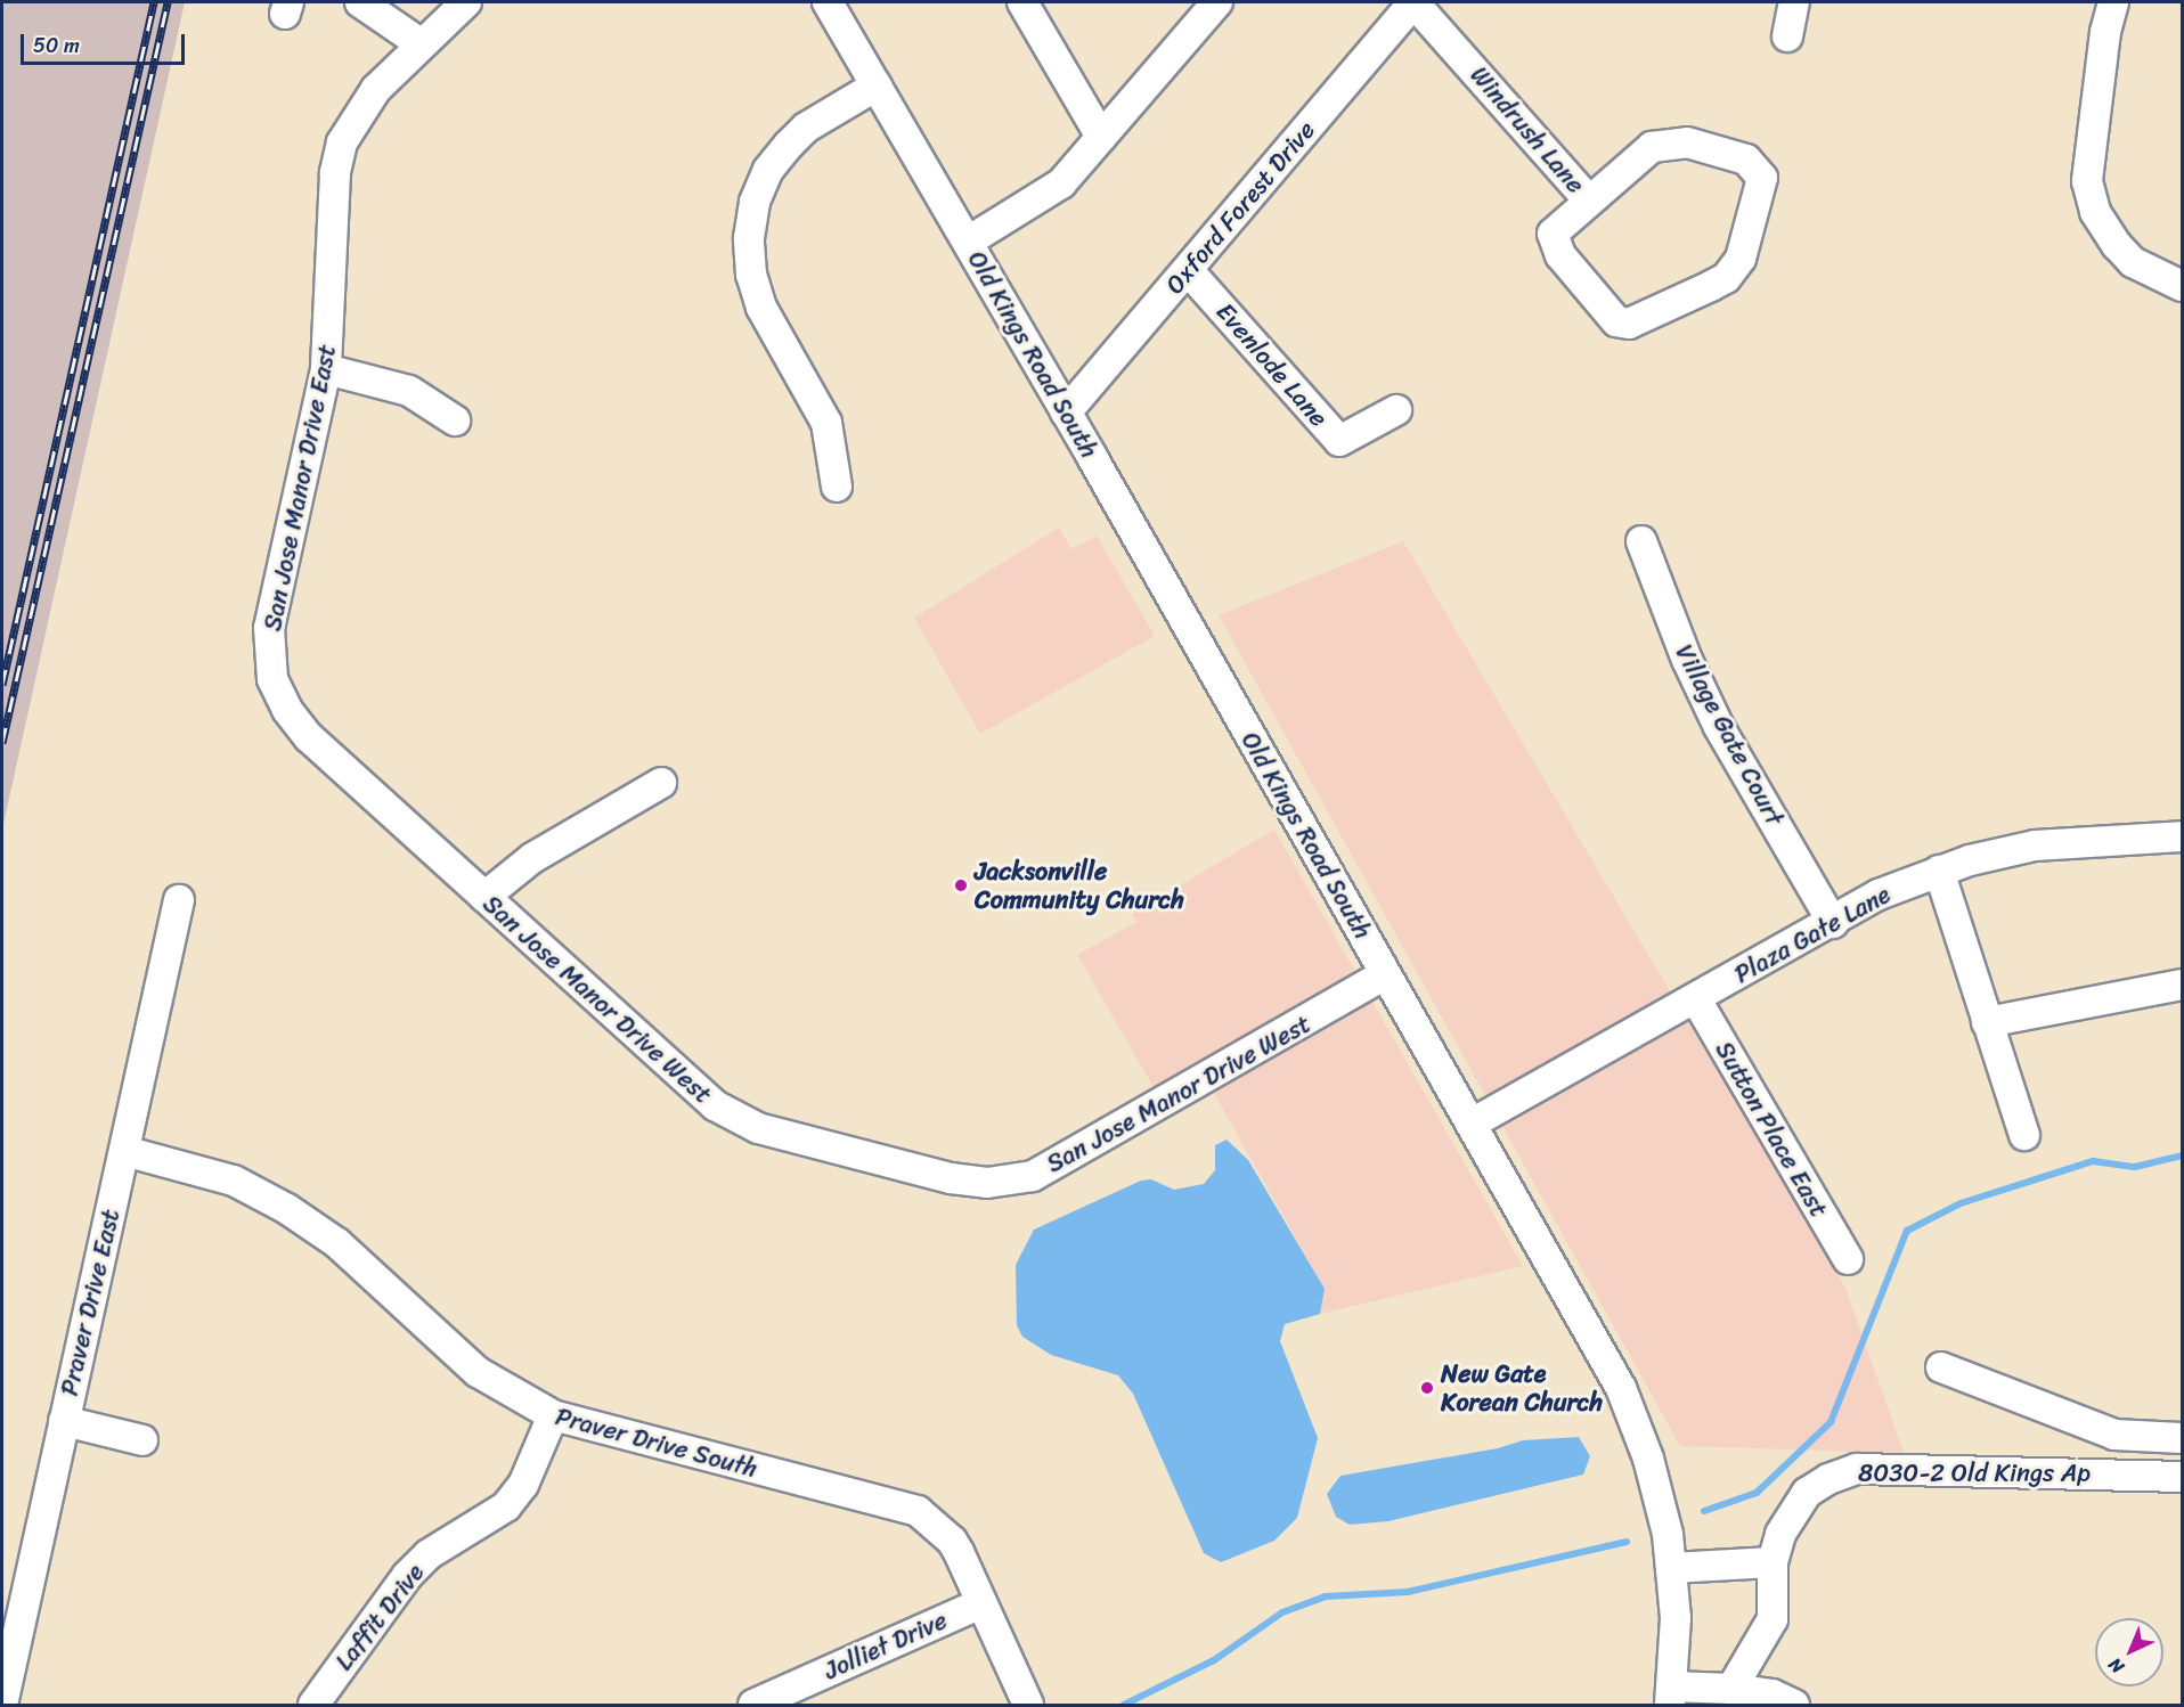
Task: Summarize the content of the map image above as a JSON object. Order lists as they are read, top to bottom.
{
  "streets": {
    "street": [
      "Windrush Lane",
      "Oxford Forest Drive",
      "Old Kings Road South",
      "Evenlode Lane",
      "San Jose Manor Drive East",
      "Village Gate Court",
      "Plaza Gate Lane",
      "San Jose Manor Drive West",
      "Sutton Place East",
      "Praver Drive East",
      "Praver Drive South",
      "8030-2 Old Kings Ap",
      "Laffit Drive",
      "Jolliet Drive"
    ]
  },
  "crossings": [
    ["Windrush Lane", "Oxford Forest Drive"],
    ["Oxford Forest Drive", "Old Kings Road South"],
    ["Oxford Forest Drive", "Evenlode Lane"],
    ["Old Kings Road South", "Plaza Gate Lane"],
    ["Old Kings Road South", "San Jose Manor Drive West"],
    ["San Jose Manor Drive East", "San Jose Manor Drive West"],
    ["Village Gate Court", "Plaza Gate Lane"],
    ["Plaza Gate Lane", "Sutton Place East"],
    ["Praver Drive East", "Praver Drive South"],
    ["Praver Drive South", "Laffit Drive"],
    ["Praver Drive South", "Jolliet Drive"]
  ],
  "places": ["Jacksonville Community Church", "New Gate Korean Church"],
  "scale_bar": "50 m",
  "north": "bottom left"
}
